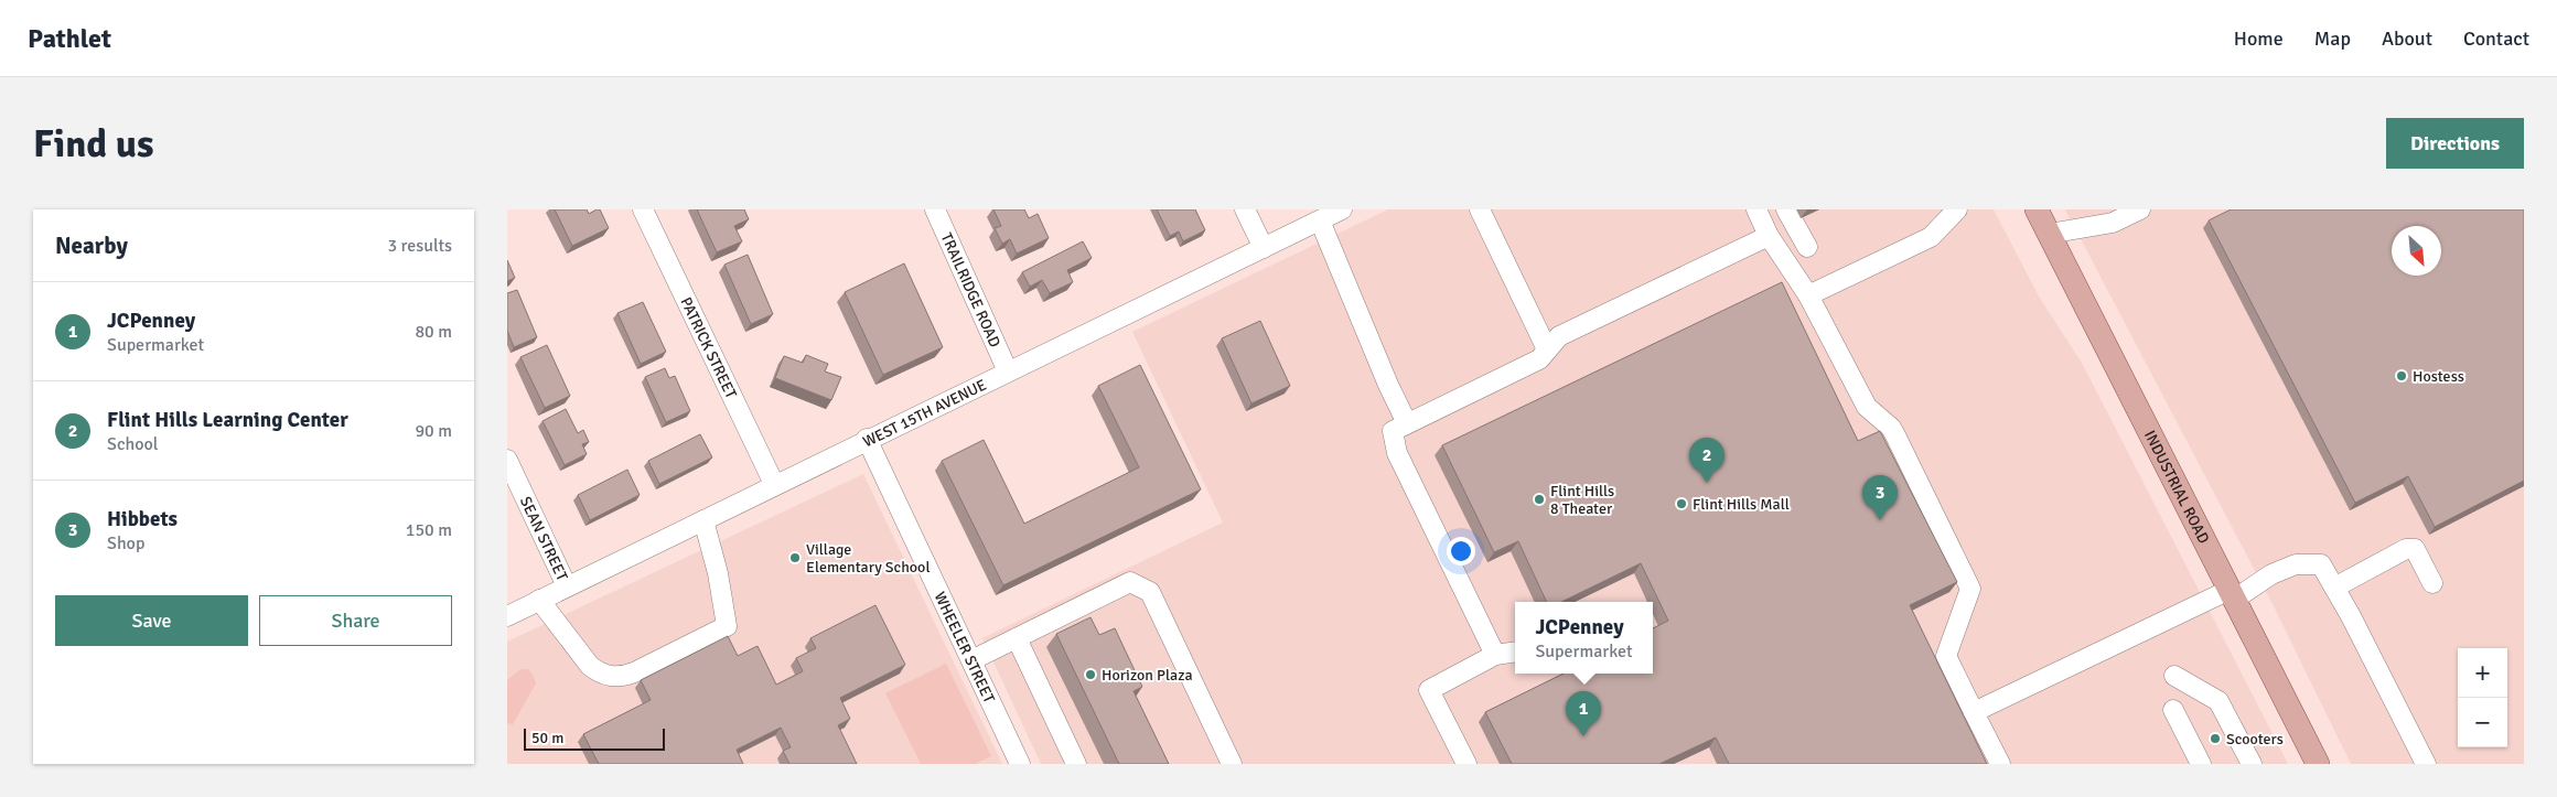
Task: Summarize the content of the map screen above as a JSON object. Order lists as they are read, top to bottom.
{
  "streets": {
    "main road": ["INDUSTRIAL ROAD"],
    "street": [
      "TRAILRIDGE ROAD",
      "PATRICK STREET",
      "WEST 15TH AVENUE",
      "SEAN STREET",
      "WHEELER STREET"
    ]
  },
  "crossings": [
    ["TRAILRIDGE ROAD", "WEST 15TH AVENUE"],
    ["PATRICK STREET", "WEST 15TH AVENUE"],
    ["WEST 15TH AVENUE", "SEAN STREET"],
    ["WEST 15TH AVENUE", "WHEELER STREET"]
  ],
  "places": [
    "Hostess",
    "Flint Hills 8 Theater",
    "Flint Hills Mall",
    "Village Elementary School",
    "Horizon Plaza",
    "Scooters"
  ],
  "scale_bar": "50 m",
  "north": "bottom right",
  "page": {
    "header": "Pathlet",
    "nav": [
      "Home",
      "Map",
      "About",
      "Contact"
    ],
    "buttons": [
      "Directions",
      ["Save", "Share"]
    ],
    "title": "Find us",
    "heading": ["Nearby", "3 results"],
    "list": [
      {
        "mark": "1",
        "name": "JCPenney",
        "note": "Supermarket",
        "value": "80 m"
      },
      {
        "mark": "2",
        "name": "Flint Hills Learning Center",
        "note": "School",
        "value": "90 m"
      },
      {
        "mark": "3",
        "name": "Hibbets",
        "note": "Shop",
        "value": "150 m"
      }
    ],
    "pins": ["2", "3", "1"],
    "popup": ["JCPenney", "Supermarket"],
    "map_buttons": ["+", "−"],
    "scale": "50 m"
  }
}
